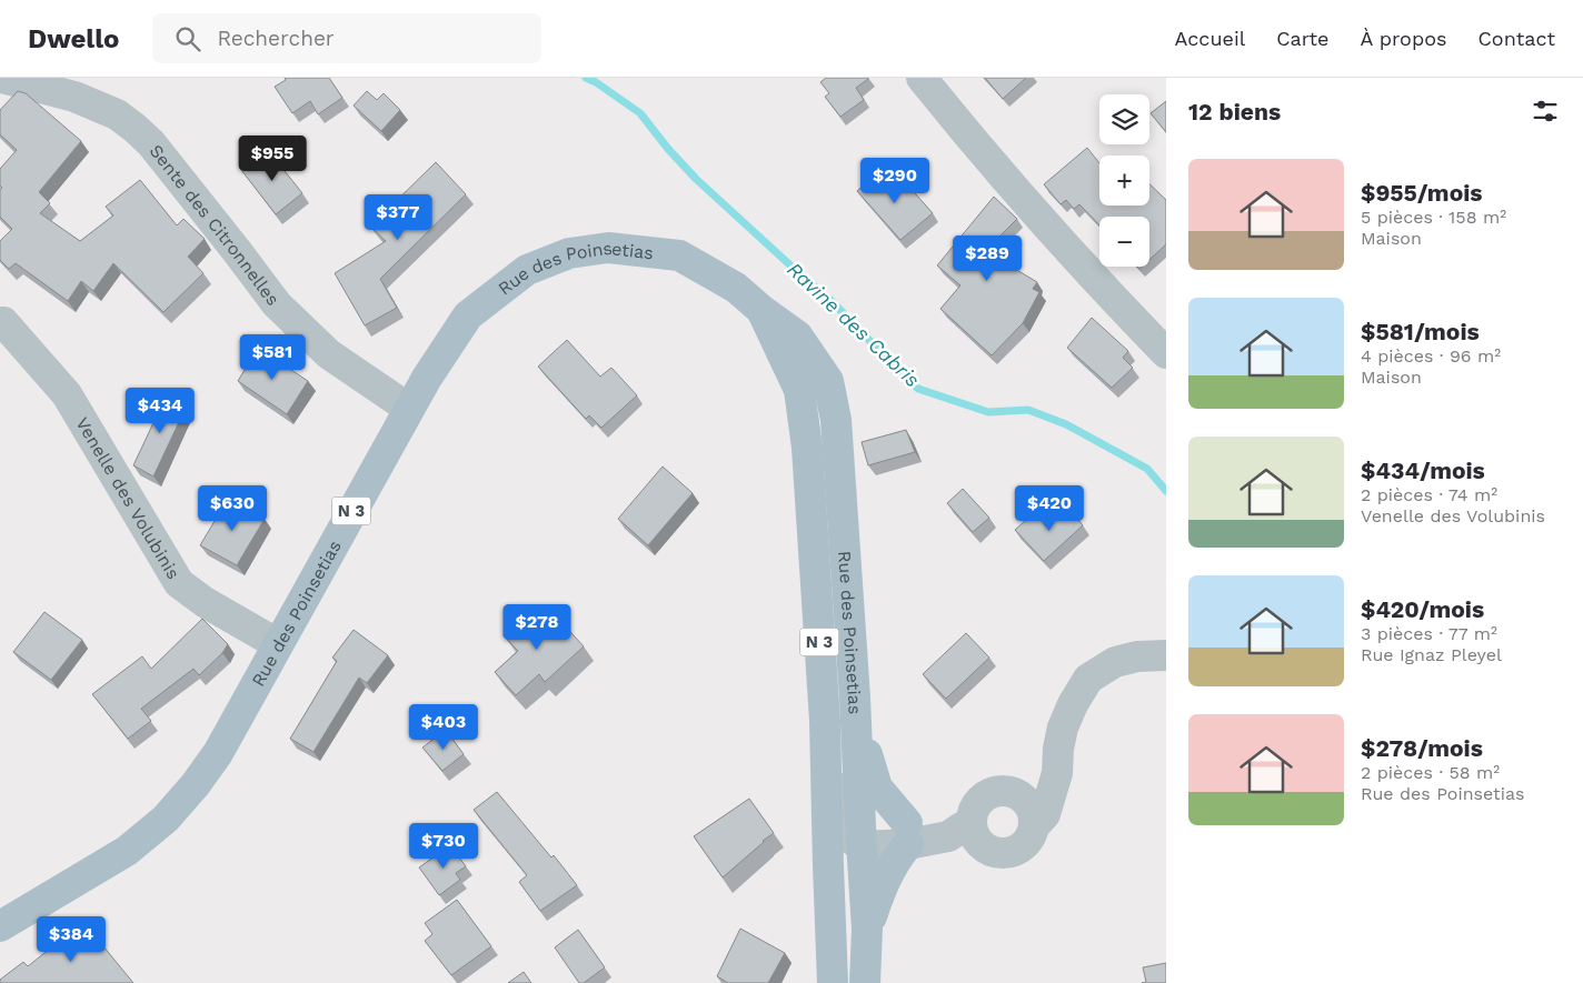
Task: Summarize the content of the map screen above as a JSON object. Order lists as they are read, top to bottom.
{
  "streets": {
    "main road": ["Rue des Poinsetias", "N 3"],
    "street": ["Sente des Citronnelles", "Venelle des Volubinis"]
  },
  "crossings": [
    ["Sente des Citronnelles", "Rue des Poinsetias"],
    ["Rue des Poinsetias", "Venelle des Volubinis"]
  ],
  "water": ["Ravine des Cabris"],
  "page": {
    "header": "Dwello",
    "search": "Rechercher",
    "nav": [
      "Accueil",
      "Carte",
      "À propos",
      "Contact"
    ],
    "heading": "12 biens",
    "map_buttons": ["+", "−"],
    "price": [
      "$955",
      "$290",
      "$377",
      "$289",
      "$581",
      "$434",
      "$630",
      "$420",
      "$278",
      "$403",
      "$730",
      "$384"
    ],
    "list": [
      {
        "name": "$955/mois",
        "note": "5 pièces · 158 m² · Maison"
      },
      {
        "name": "$581/mois",
        "note": "4 pièces · 96 m² · Maison"
      },
      {
        "name": "$434/mois",
        "note": "2 pièces · 74 m² · Venelle des Volubinis"
      },
      {
        "name": "$420/mois",
        "note": "3 pièces · 77 m² · Rue Ignaz Pleyel"
      },
      {
        "name": "$278/mois",
        "note": "2 pièces · 58 m² · Rue des Poinsetias"
      }
    ]
  }
}
